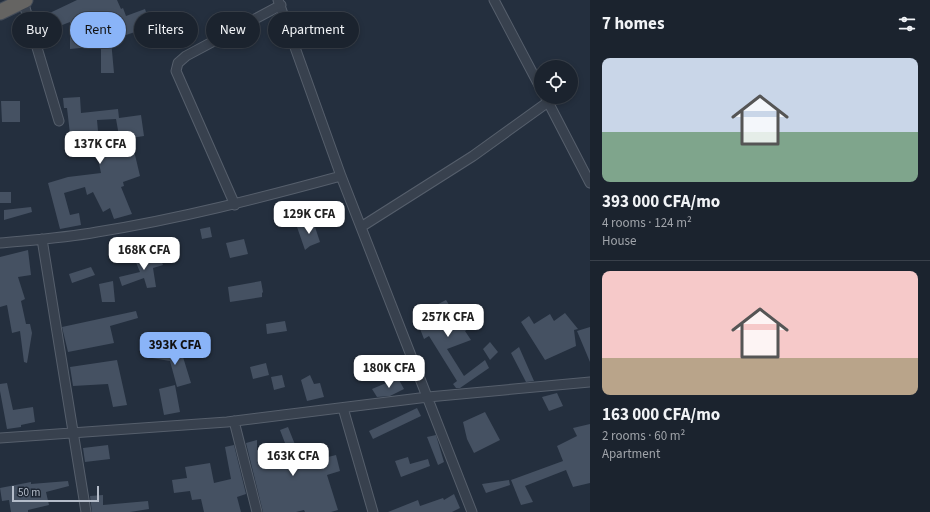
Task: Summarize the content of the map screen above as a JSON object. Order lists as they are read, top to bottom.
{
  "scale_bar": "50 m",
  "page": {
    "heading": "7 homes",
    "chip": [
      "Buy",
      "Rent",
      "Filters",
      "New",
      "Apartment"
    ],
    "list": [
      {
        "name": "393 000 CFA/mo",
        "note": "4 rooms · 124 m² · House"
      },
      {
        "name": "163 000 CFA/mo",
        "note": "2 rooms · 60 m² · Apartment"
      }
    ],
    "price": [
      "137K CFA",
      "129K CFA",
      "168K CFA",
      "257K CFA",
      "393K CFA",
      "180K CFA",
      "163K CFA"
    ],
    "scale": "50 m"
  }
}
